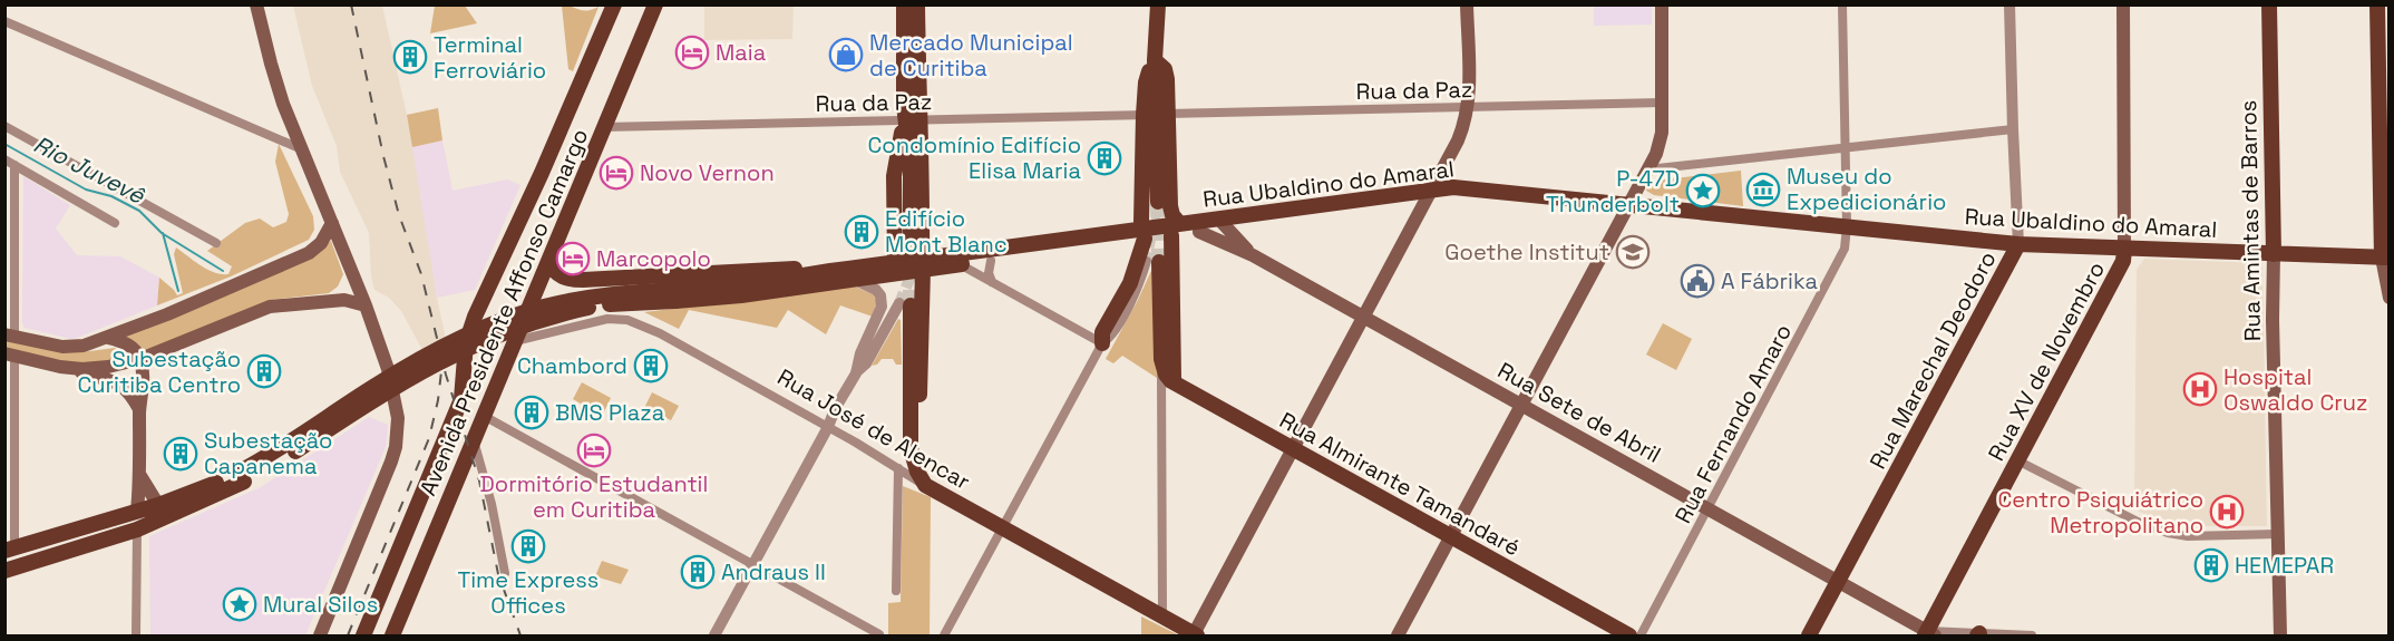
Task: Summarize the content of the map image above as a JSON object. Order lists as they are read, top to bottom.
{
  "streets": {
    "main road": [
      "Rua Ubaldino do Amaral",
      "Rua Amintas de Barros",
      "Avenida Presidente Affonso Camargo",
      "Rua Marechal Deodoro",
      "Rua XV de Novembro",
      "Rua Sete de Abril",
      "Rua José de Alencar",
      "Rua Almirante Tamandaré"
    ],
    "street": ["Rua da Paz", "Rua Fernando Amaro"]
  },
  "crossings": [
    ["Rua da Paz", "Avenida Presidente Affonso Camargo"],
    ["Rua Ubaldino do Amaral", "Rua Amintas de Barros"],
    ["Rua Ubaldino do Amaral", "Rua Marechal Deodoro"],
    ["Rua Ubaldino do Amaral", "Rua XV de Novembro"],
    ["Rua Ubaldino do Amaral", "Rua Sete de Abril"],
    ["Rua Ubaldino do Amaral", "Rua Fernando Amaro"],
    ["Avenida Presidente Affonso Camargo", "Rua José de Alencar"],
    ["Rua Marechal Deodoro", "Rua Sete de Abril"],
    ["Rua XV de Novembro", "Rua Sete de Abril"],
    ["Rua Sete de Abril", "Rua Fernando Amaro"]
  ],
  "water": ["Rio Juvevê"],
  "places": {
    "hotel": [
      "Maia",
      "Novo Vernon",
      "Marcopolo",
      "Dormitório Estudantil em Curitiba"
    ],
    "shop": ["Mercado Municipal de Curitiba"],
    "building": [
      "Terminal Ferroviário",
      "Condomínio Edifício Elisa Maria",
      "Edifício Mont Blanc",
      "Chambord",
      "Subestação Curitiba Centro",
      "BMS Plaza",
      "Subestação Capanema",
      "Time Express Offices",
      "HEMEPAR",
      "Andraus II"
    ],
    "museum": ["Museu do Expedicionário"],
    "place": ["P-47D Thunderbolt", "Mural Silos"],
    "school or university": ["Goethe Institut"],
    "public building": ["A Fábrika"],
    "hospital": ["Hospital Oswaldo Cruz", "Centro Psiquiátrico Metropolitano"]
  }
}
